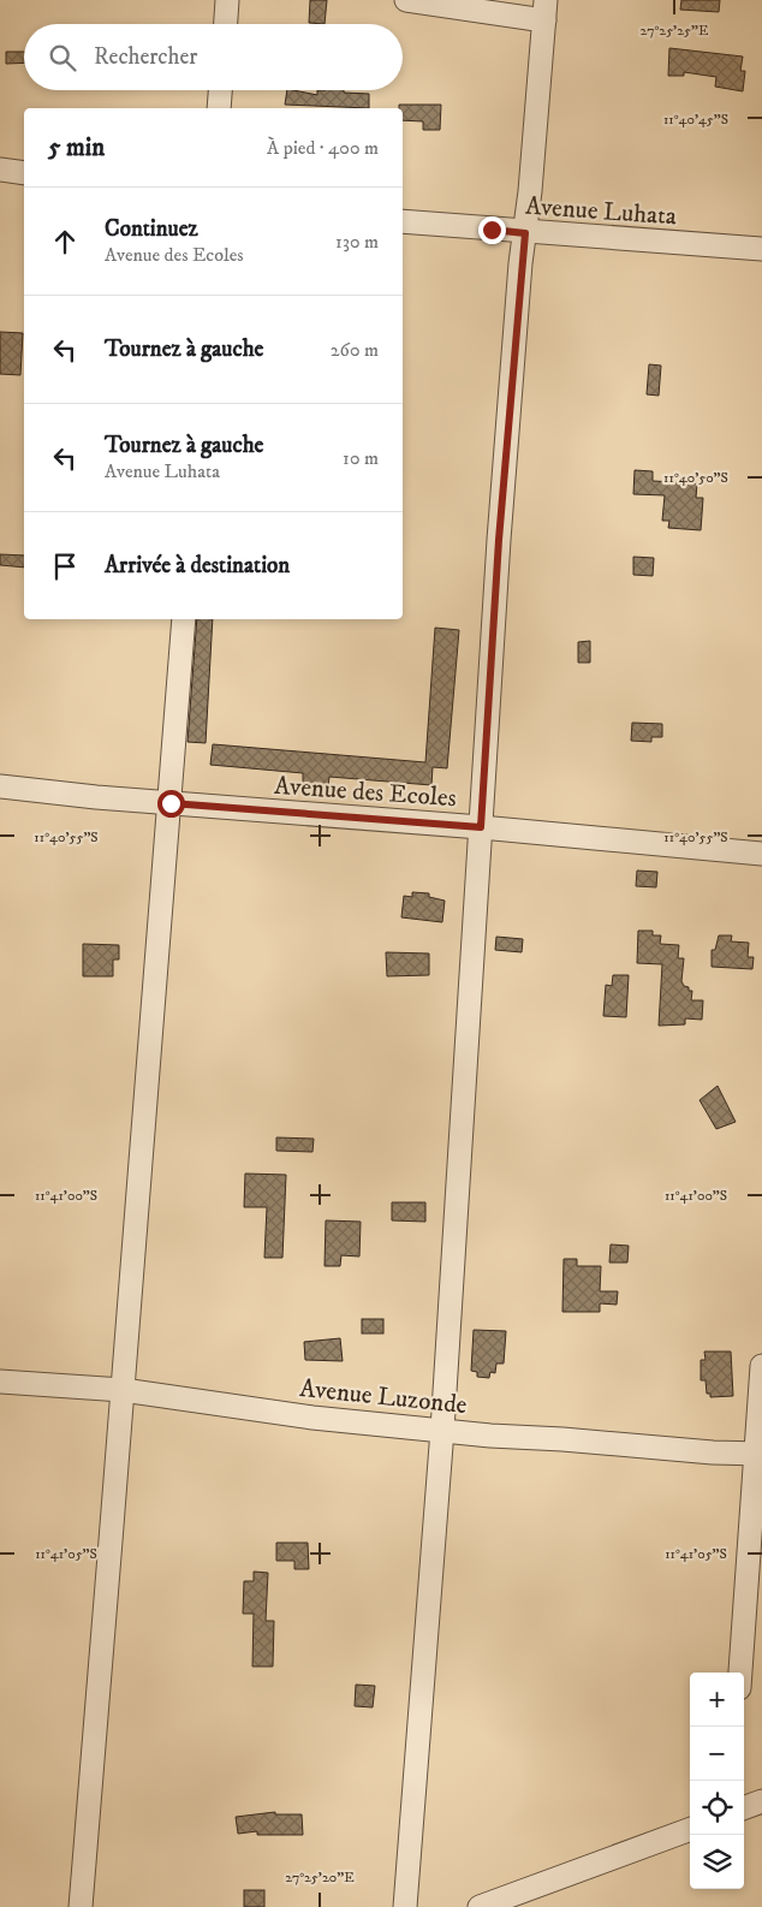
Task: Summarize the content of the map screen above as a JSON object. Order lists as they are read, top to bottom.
{
  "streets": {
    "street": ["Avenue Luhata", "Avenue des Ecoles", "Avenue Luzonde"]
  },
  "page": {
    "search": "Rechercher",
    "heading": ["5 min", "À pied · 400 m"],
    "list": [
      ["Continuez", "Avenue des Ecoles", "130 m"],
      ["Tournez à gauche", "260 m"],
      ["Tournez à gauche", "Avenue Luhata", "10 m"],
      "Arrivée à destination"
    ],
    "map_buttons": ["+", "−"]
  },
  "coordinates": [
    "27°25'25\"E",
    "11°40'45\"S",
    "11°40'50\"S",
    "11°40'55\"S",
    "11°41'00\"S",
    "11°41'05\"S",
    "27°25'20\"E"
  ]
}
